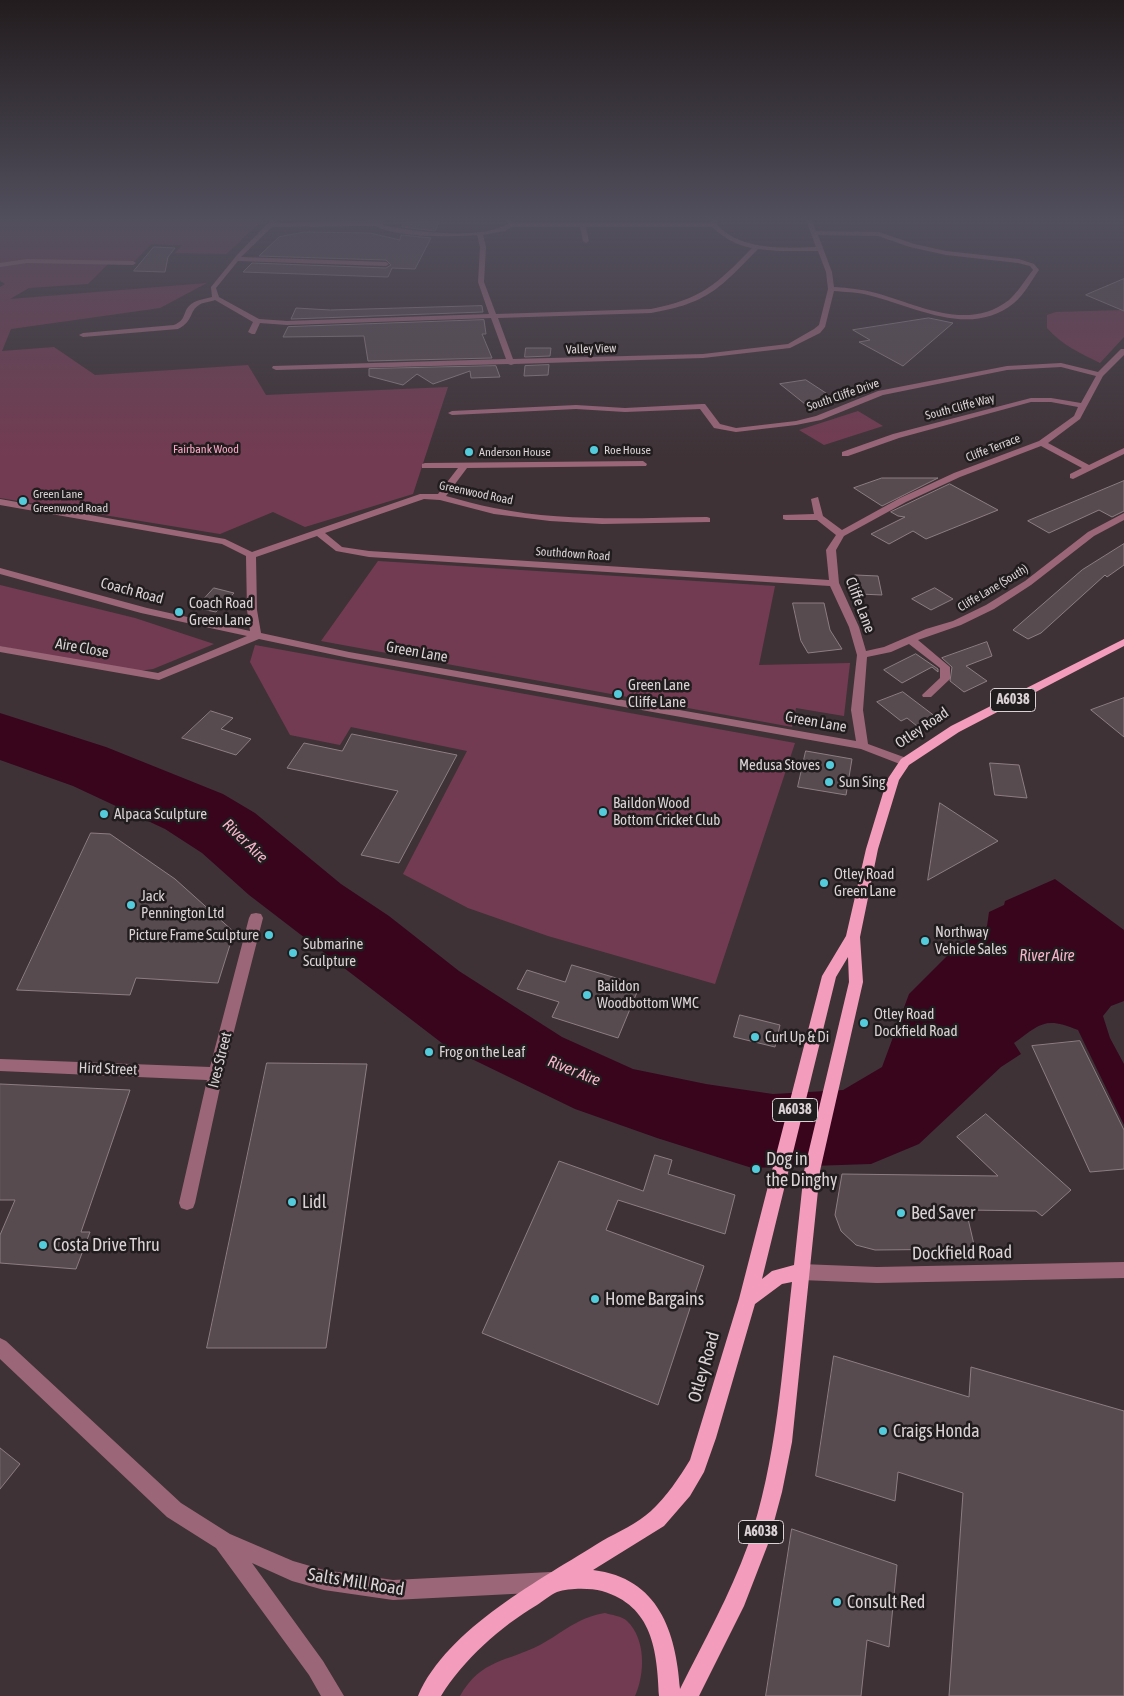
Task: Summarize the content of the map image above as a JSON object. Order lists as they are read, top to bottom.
{
  "streets": {
    "main road": ["A6038", "Otley Road"],
    "street": [
      "Valley View",
      "South Cliffe Drive",
      "South Cliffe Way",
      "Cliffe Terrace",
      "Greenwood Road",
      "Southdown Road",
      "Cliffe Lane (South)",
      "Coach Road",
      "Cliffe Lane",
      "Aire Close",
      "Green Lane",
      "Ives Street",
      "Hird Street",
      "Dockfield Road",
      "Salts Mill Road"
    ]
  },
  "crossings": [
    ["South Cliffe Drive", "Cliffe Terrace"],
    ["South Cliffe Way", "Cliffe Terrace"],
    ["Cliffe Terrace", "Cliffe Lane"],
    ["Greenwood Road", "Southdown Road"],
    ["Southdown Road", "Cliffe Lane"],
    ["Cliffe Lane (South)", "Cliffe Lane"],
    ["Coach Road", "Aire Close"],
    ["Coach Road", "Green Lane"],
    ["Cliffe Lane", "Green Lane"],
    ["Aire Close", "Green Lane"],
    ["Green Lane", "Otley Road"],
    ["A6038", "Otley Road"],
    ["A6038", "Salts Mill Road"],
    ["Otley Road", "Dockfield Road"],
    ["Otley Road", "Salts Mill Road"],
    ["Ives Street", "Hird Street"]
  ],
  "water": ["River Aire"],
  "parks": ["Fairbank Wood"],
  "places": [
    "Roe House",
    "Anderson House",
    "Green Lane Greenwood Road",
    "Coach Road Green Lane",
    "Green Lane Cliffe Lane",
    "Medusa Stoves",
    "Sun Sing",
    "Baildon Wood Bottom Cricket Club",
    "Alpaca Sculpture",
    "Otley Road Green Lane",
    "Jack Pennington Ltd",
    "Picture Frame Sculpture",
    "Northway Vehicle Sales",
    "Submarine Sculpture",
    "Baildon Woodbottom WMC",
    "Otley Road Dockfield Road",
    "Curl Up & Di",
    "Frog on the Leaf",
    "Dog in the Dinghy",
    "Lidl",
    "Bed Saver",
    "Costa Drive Thru",
    "Home Bargains",
    "Craigs Honda",
    "Consult Red"
  ]
}
